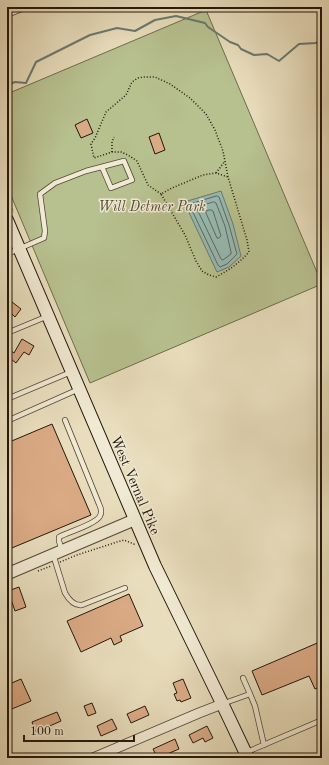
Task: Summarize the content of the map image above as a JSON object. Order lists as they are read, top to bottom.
{
  "streets": {
    "main road": ["West Vernal Pike"]
  },
  "parks": ["Will Detmer Park"],
  "scale_bar": "100 m"
}
